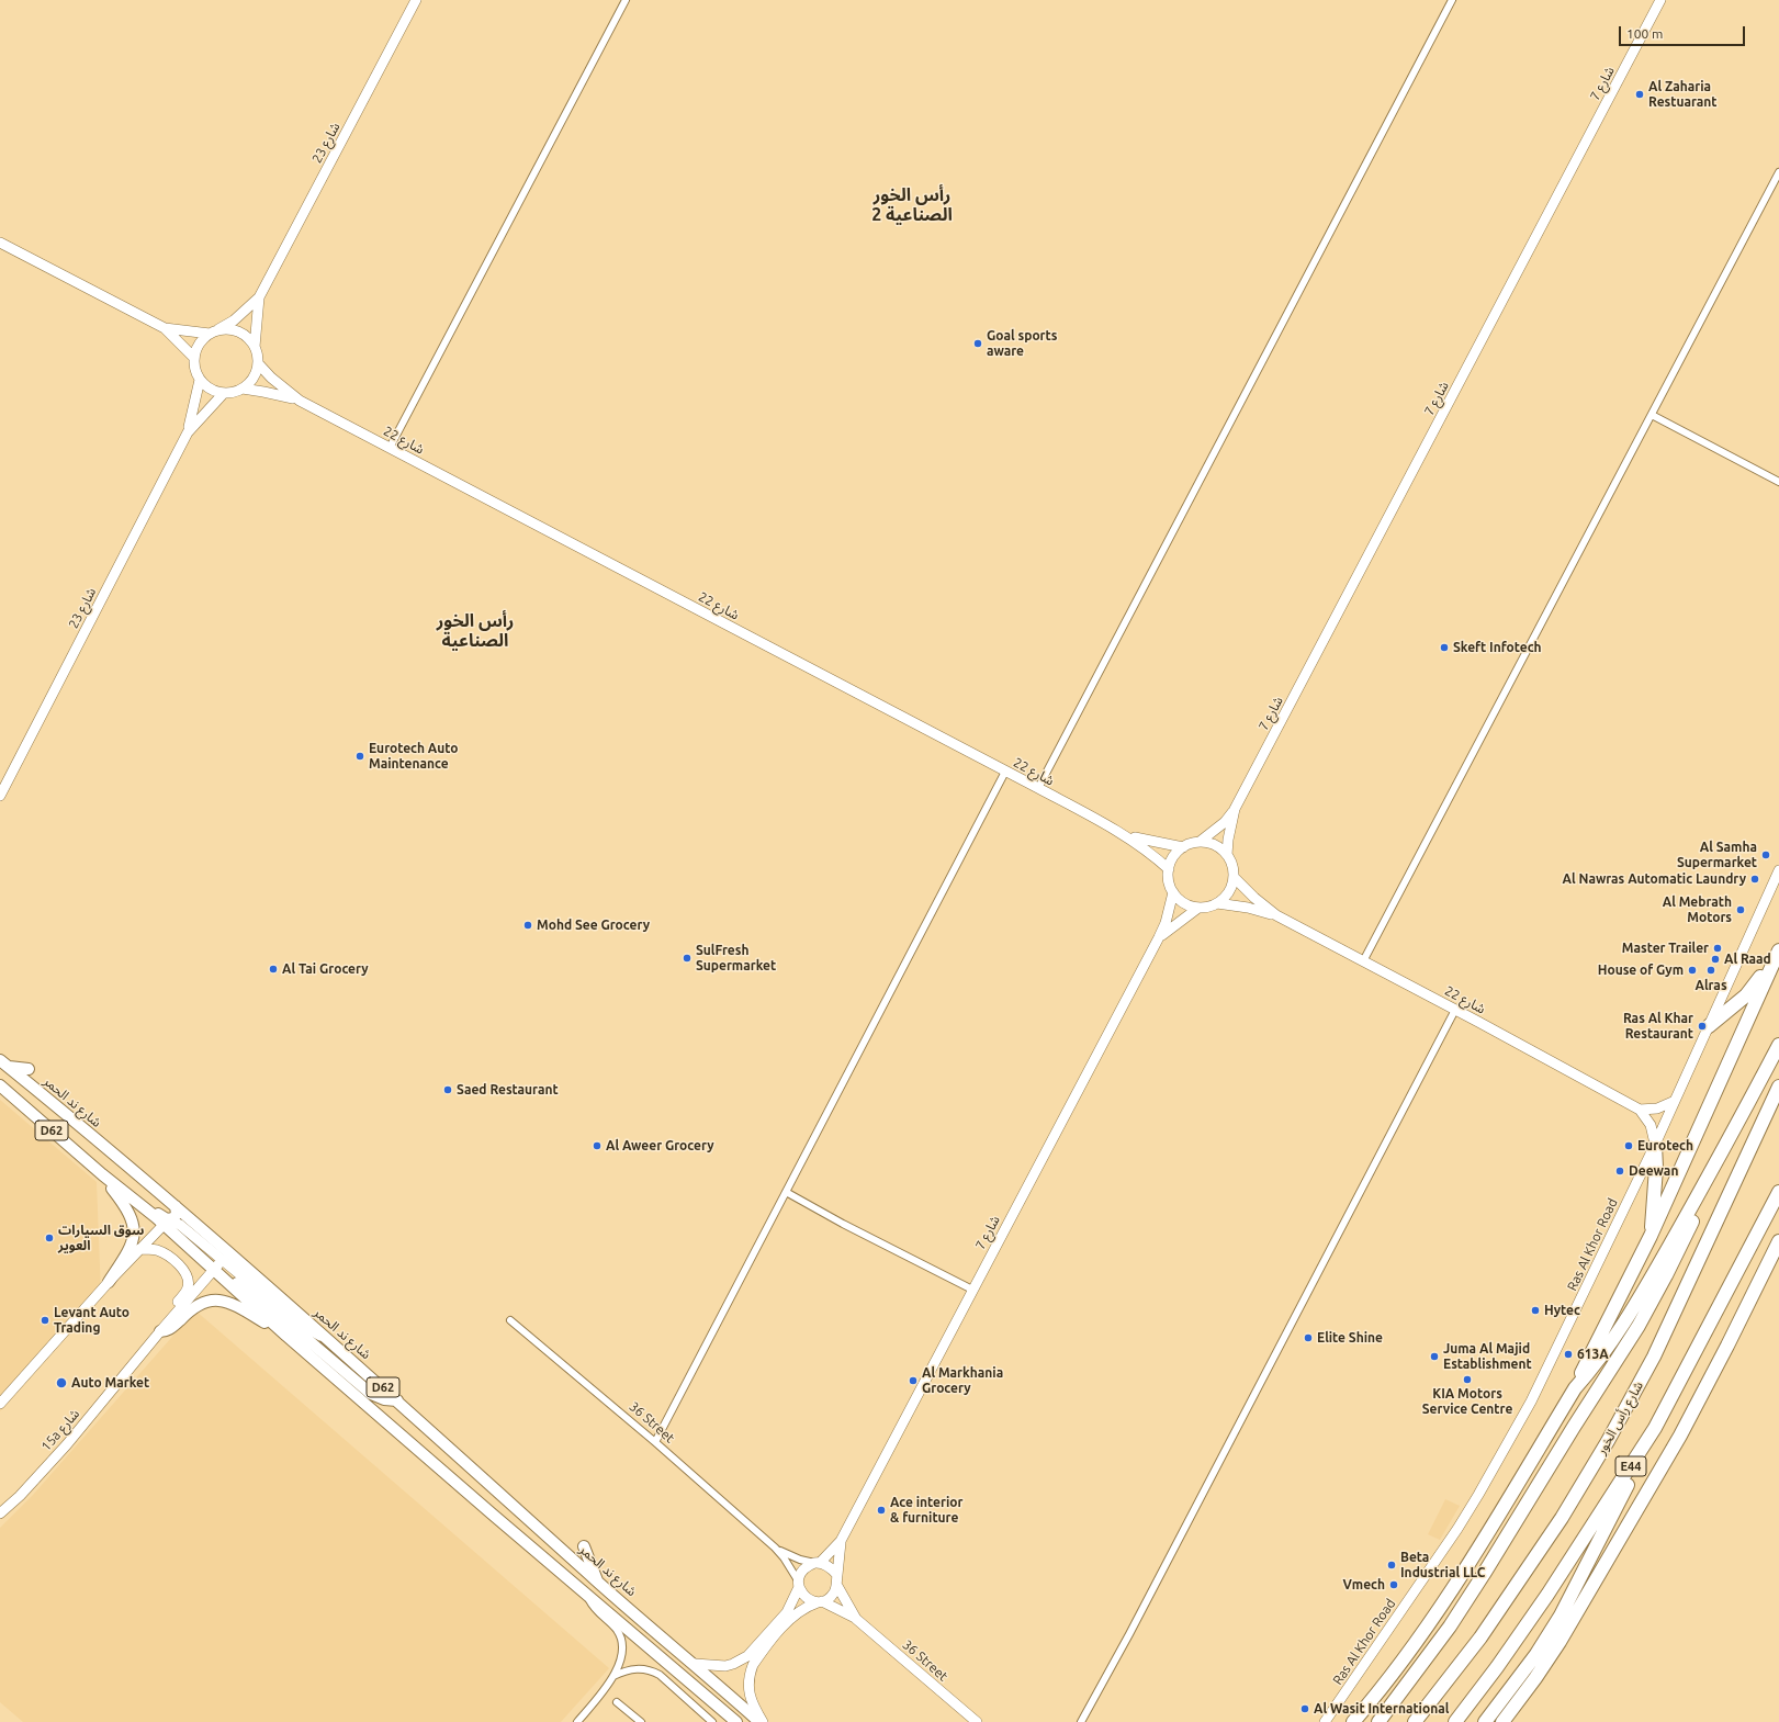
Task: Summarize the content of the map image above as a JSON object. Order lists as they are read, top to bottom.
{
  "streets": {
    "highway": ["شارع رأس الخور", "E44"],
    "main road": ["شارع ند الحمر", "D62"],
    "street": [
      "شارع 7",
      "شارع 23",
      "شارع 22",
      "Ras Al Khor Road",
      "36 Street",
      "15a شارع"
    ]
  },
  "crossings": [
    ["شارع 7", "شارع 22"],
    ["شارع 7", "36 Street"],
    ["شارع 23", "شارع 22"],
    ["شارع 22", "Ras Al Khor Road"],
    ["شارع ند الحمر", "15a شارع"],
    ["D62", "15a شارع"]
  ],
  "districts": ["رأس الخور الصناعية 2", "رأس الخور الصناعية"],
  "places": [
    "Al Zaharia Restuarant",
    "Goal sports aware",
    "Skeft Infotech",
    "Eurotech Auto Maintenance",
    "Al Samha Supermarket",
    "Al Nawras Automatic Laundry",
    "Al Mebrath Motors",
    "Mohd See Grocery",
    "Master Trailer",
    "SulFresh Supermarket",
    "Al Raad",
    "Al Tai Grocery",
    "House of Gym",
    "Alras",
    "Ras Al Khar Restaurant",
    "Saed Restaurant",
    "Al Aweer Grocery",
    "Eurotech",
    "Deewan",
    "سوق السيارات العوير",
    "Hytec",
    "Levant Auto Trading",
    "Elite Shine",
    "613A",
    "Juma Al Majid Establishment",
    "KIA Motors Service Centre",
    "Al Markhania Grocery",
    "Auto Market",
    "Ace interior & furniture",
    "Beta Industrial LLC",
    "Vmech",
    "Al Wasit International"
  ],
  "scale_bar": "100 m"
}
